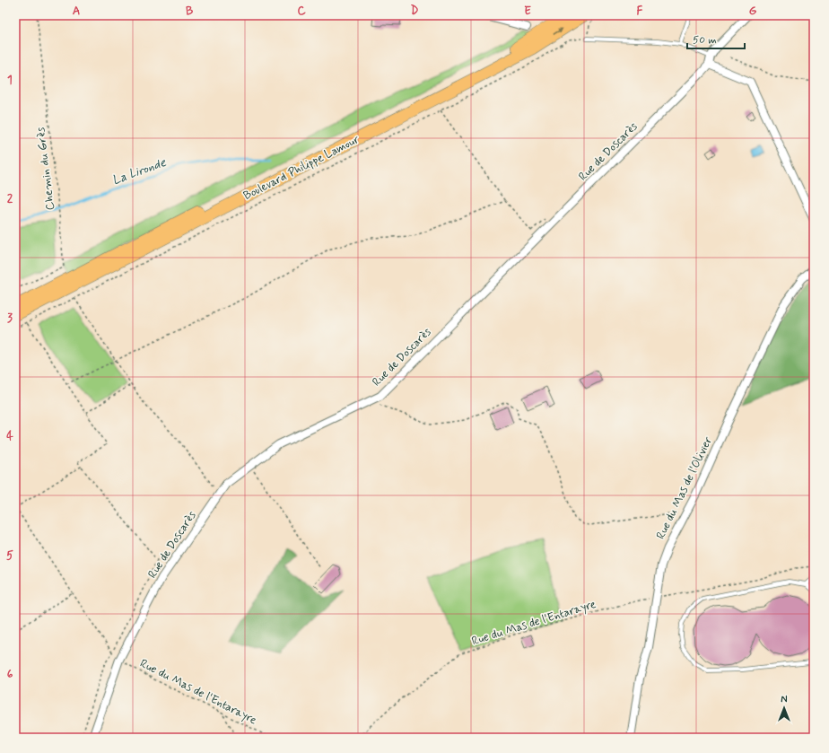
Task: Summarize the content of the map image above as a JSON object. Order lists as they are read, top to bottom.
{
  "streets": {
    "main road": ["Boulevard Philippe Lamour"],
    "street": ["Rue de Doscarès", "Rue du Mas de l'Olivier"],
    "path": ["Chemin du Grès", "Rue du Mas de l'Entarayre"]
  },
  "crossings": [
    ["Rue de Doscarès", "Rue du Mas de l'Entarayre"],
    ["Rue du Mas de l'Olivier", "Rue du Mas de l'Entarayre"]
  ],
  "water": ["La Lironde"],
  "scale_bar": "50 m",
  "north": "top",
  "grid": {
    "columns": [
      "A",
      "B",
      "C",
      "D",
      "E",
      "F",
      "G"
    ],
    "rows": [
      "1",
      "2",
      "3",
      "4",
      "5",
      "6"
    ]
  }
}
